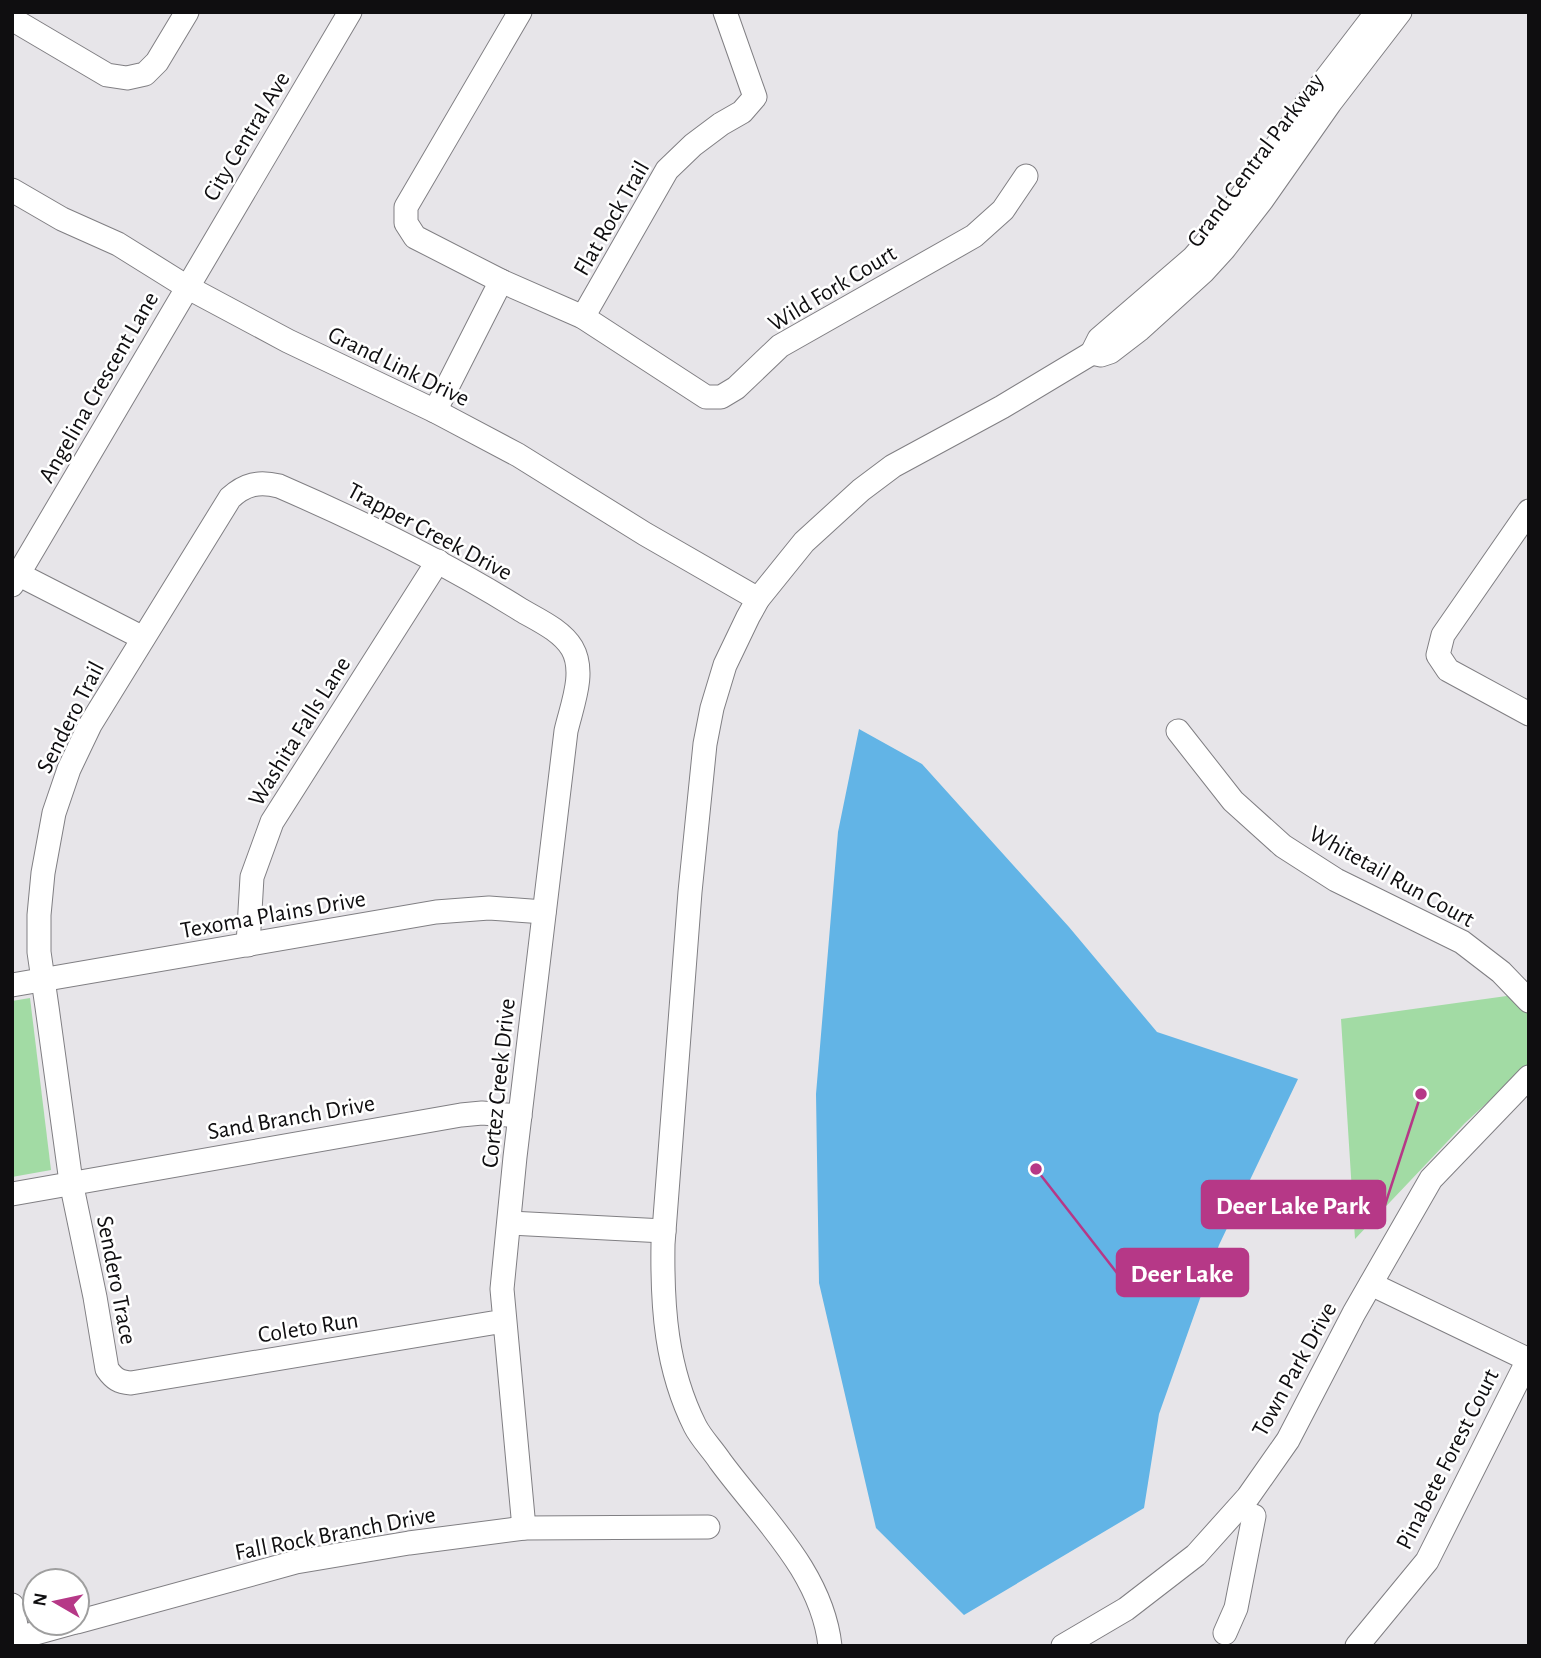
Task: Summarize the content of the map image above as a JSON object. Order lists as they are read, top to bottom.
{
  "streets": {
    "street": [
      "City Central Ave",
      "Grand Central Parkway",
      "Flat Rock Trail",
      "Wild Fork Court",
      "Grand Link Drive",
      "Angelina Crescent Lane",
      "Trapper Creek Drive",
      "Sendero Trail",
      "Washita Falls Lane",
      "Whitetail Run Court",
      "Texoma Plains Drive",
      "Cortez Creek Drive",
      "Sand Branch Drive",
      "Sendero Trace",
      "Coleto Run",
      "Town Park Drive",
      "Pinabete Forest Court",
      "Fall Rock Branch Drive"
    ]
  },
  "crossings": [
    ["City Central Ave", "Grand Link Drive"],
    ["City Central Ave", "Angelina Crescent Lane"],
    ["Grand Central Parkway", "Grand Link Drive"],
    ["Flat Rock Trail", "Wild Fork Court"],
    ["Grand Link Drive", "Angelina Crescent Lane"],
    ["Trapper Creek Drive", "Sendero Trail"],
    ["Trapper Creek Drive", "Washita Falls Lane"],
    ["Trapper Creek Drive", "Cortez Creek Drive"],
    ["Sendero Trail", "Texoma Plains Drive"],
    ["Sendero Trail", "Sand Branch Drive"],
    ["Sendero Trail", "Sendero Trace"],
    ["Washita Falls Lane", "Texoma Plains Drive"],
    ["Texoma Plains Drive", "Cortez Creek Drive"],
    ["Cortez Creek Drive", "Sand Branch Drive"],
    ["Cortez Creek Drive", "Coleto Run"],
    ["Cortez Creek Drive", "Fall Rock Branch Drive"],
    ["Sand Branch Drive", "Sendero Trace"],
    ["Sendero Trace", "Coleto Run"]
  ],
  "places": ["Deer Lake Park", "Deer Lake"],
  "north": "left"
}
